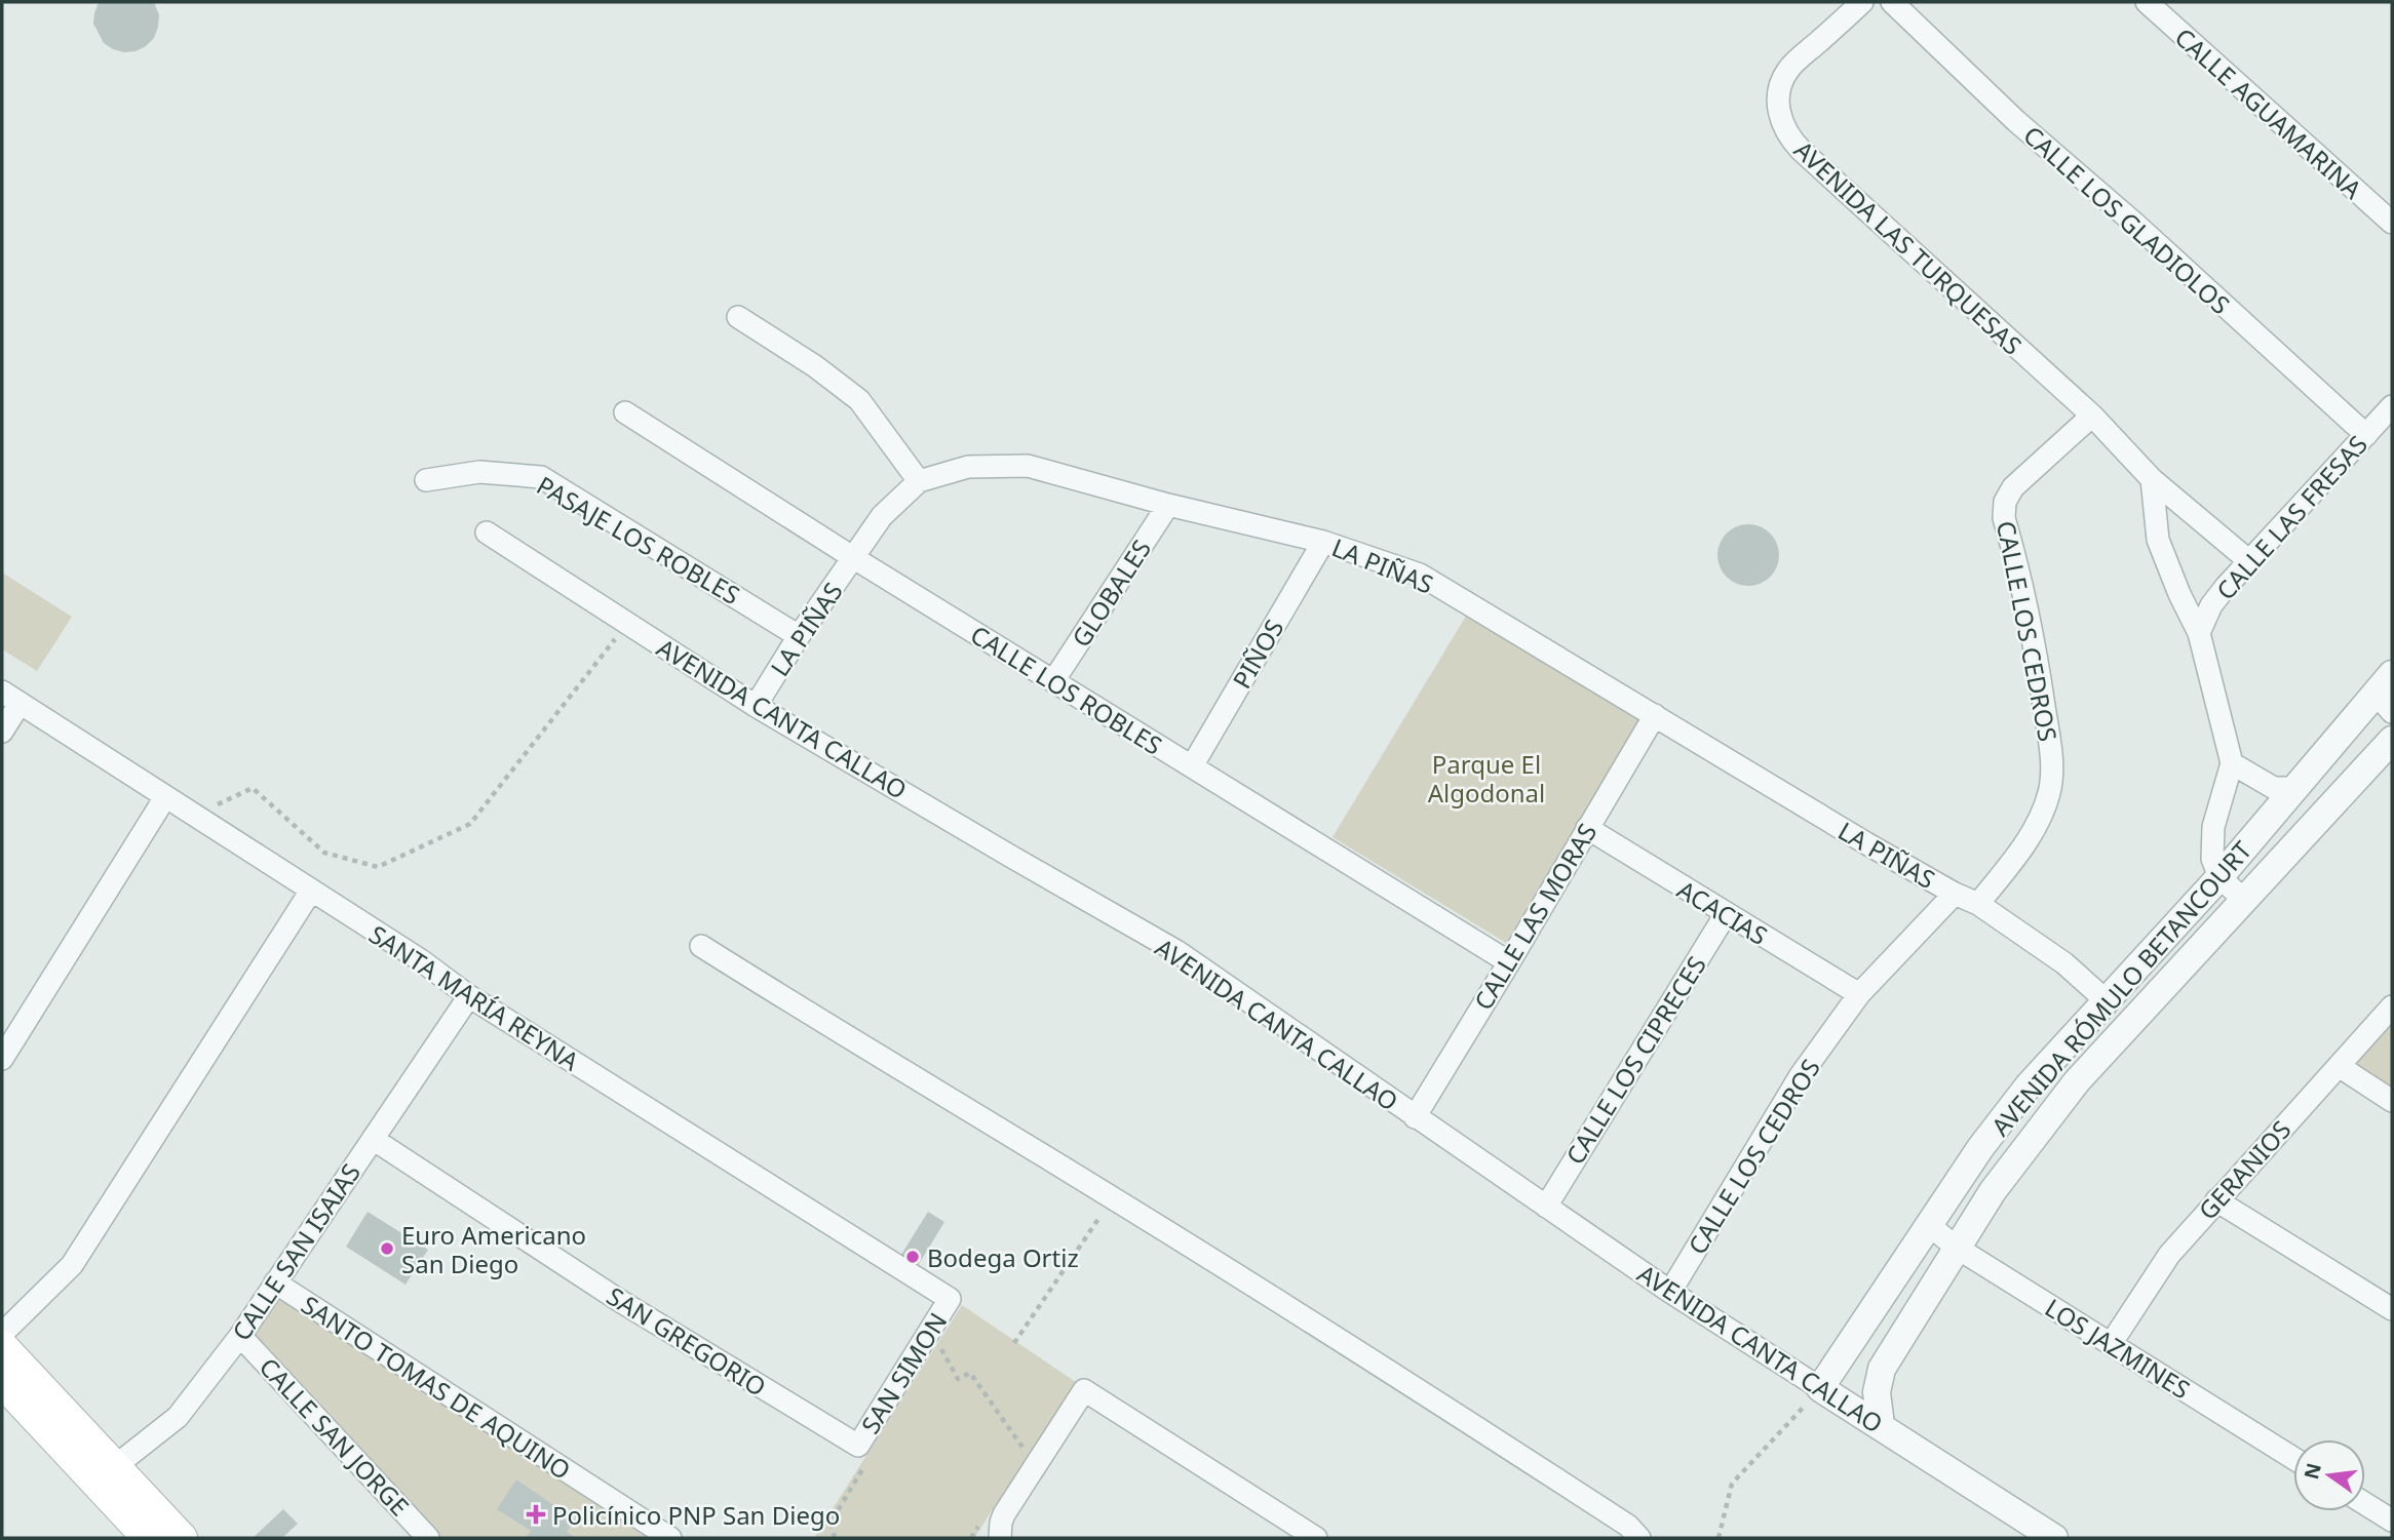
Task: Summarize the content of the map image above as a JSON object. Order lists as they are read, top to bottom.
{
  "streets": {
    "street": [
      "CALLE AGUAMARINA",
      "CALLE LOS GLADIOLOS",
      "AVENIDA LAS TURQUESAS",
      "CALLE LAS FRESAS",
      "PASAJE LOS ROBLES",
      "LA PIÑAS",
      "GLOBALES",
      "CALLE LOS CEDROS",
      "PIÑOS",
      "CALLE LOS ROBLES",
      "AVENIDA CANTA CALLAO",
      "ACACIAS",
      "CALLE LAS MORAS",
      "AVENIDA RÓMULO BETANCOURT",
      "SANTA MARÍA REYNA",
      "CALLE LOS CIPRECES",
      "GERANIOS",
      "CALLE SAN ISAIAS",
      "SAN GREGORIO",
      "LOS JAZMINES",
      "SAN SIMON",
      "SANTO TOMAS DE AQUINO",
      "CALLE SAN JORGE"
    ]
  },
  "crossings": [
    ["CALLE LOS GLADIOLOS", "CALLE LAS FRESAS"],
    ["AVENIDA LAS TURQUESAS", "CALLE LAS FRESAS"],
    ["AVENIDA LAS TURQUESAS", "CALLE LOS CEDROS"],
    ["PASAJE LOS ROBLES", "LA PIÑAS"],
    ["LA PIÑAS", "GLOBALES"],
    ["LA PIÑAS", "CALLE LOS CEDROS"],
    ["LA PIÑAS", "PIÑOS"],
    ["LA PIÑAS", "CALLE LOS ROBLES"],
    ["LA PIÑAS", "AVENIDA CANTA CALLAO"],
    ["LA PIÑAS", "CALLE LAS MORAS"],
    ["LA PIÑAS", "AVENIDA RÓMULO BETANCOURT"],
    ["GLOBALES", "CALLE LOS ROBLES"],
    ["CALLE LOS CEDROS", "AVENIDA CANTA CALLAO"],
    ["CALLE LOS CEDROS", "ACACIAS"],
    ["PIÑOS", "CALLE LOS ROBLES"],
    ["CALLE LOS ROBLES", "CALLE LAS MORAS"],
    ["AVENIDA CANTA CALLAO", "CALLE LAS MORAS"],
    ["AVENIDA CANTA CALLAO", "AVENIDA RÓMULO BETANCOURT"],
    ["AVENIDA CANTA CALLAO", "CALLE LOS CIPRECES"],
    ["ACACIAS", "CALLE LAS MORAS"],
    ["ACACIAS", "CALLE LOS CIPRECES"],
    ["AVENIDA RÓMULO BETANCOURT", "LOS JAZMINES"],
    ["SANTA MARÍA REYNA", "CALLE SAN ISAIAS"],
    ["SANTA MARÍA REYNA", "SAN SIMON"],
    ["GERANIOS", "LOS JAZMINES"],
    ["CALLE SAN ISAIAS", "SAN GREGORIO"],
    ["CALLE SAN ISAIAS", "SANTO TOMAS DE AQUINO"],
    ["CALLE SAN ISAIAS", "CALLE SAN JORGE"],
    ["SAN GREGORIO", "SAN SIMON"]
  ],
  "parks": ["Parque El Algodonal"],
  "places": {
    "other": ["Euro Americano San Diego", "Bodega Ortiz"],
    "health": ["Policínico PNP San Diego"]
  },
  "north": "left"
}
